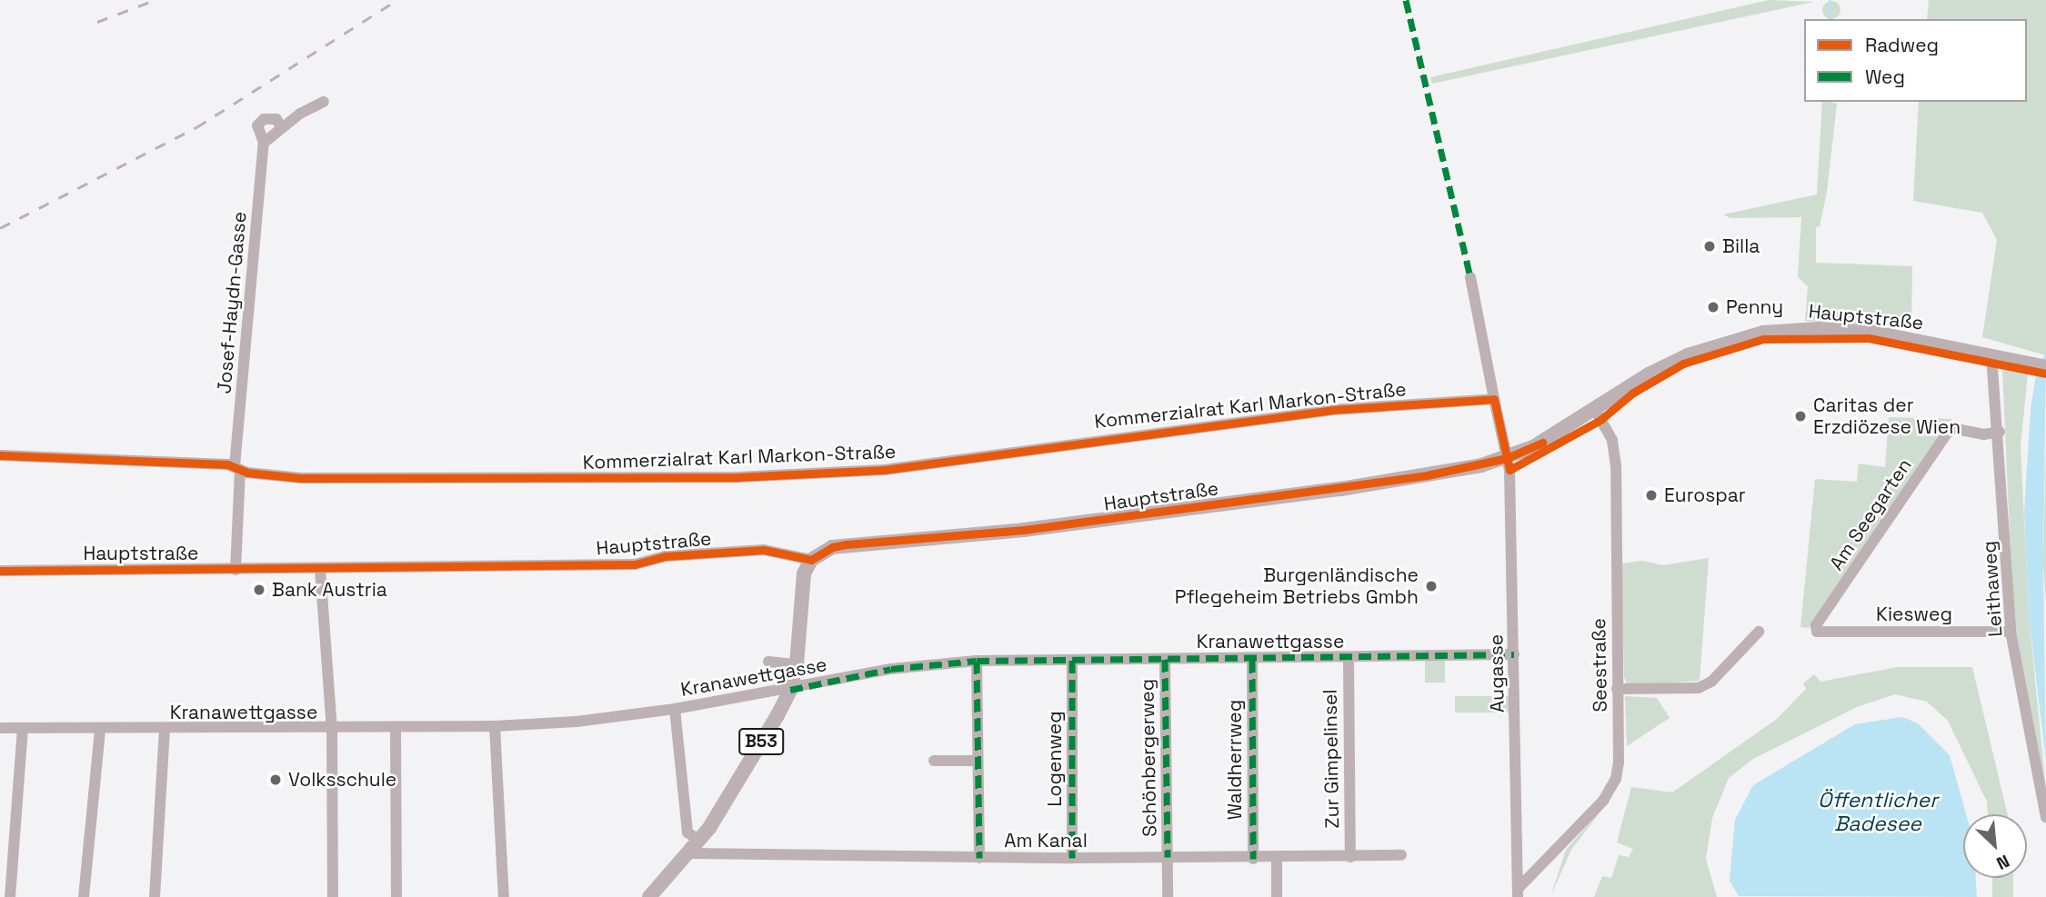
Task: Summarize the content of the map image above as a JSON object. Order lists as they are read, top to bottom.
{
  "streets": {
    "main road": ["Hauptstraße", "B53"],
    "street": [
      "Josef-Haydn-Gasse",
      "Kommerzialrat Karl Markon-Straße",
      "Am Seegarten",
      "Leithaweg",
      "Kiesweg",
      "Kranawettgasse",
      "Seestraße",
      "Augasse",
      "Schönbergerweg",
      "Logenweg",
      "Zur Gimpelinsel",
      "Waldherrweg",
      "Am Kanal"
    ]
  },
  "crossings": [
    ["Josef-Haydn-Gasse", "Hauptstraße"],
    ["Josef-Haydn-Gasse", "Kommerzialrat Karl Markon-Straße"],
    ["Hauptstraße", "Leithaweg"],
    ["Hauptstraße", "Seestraße"],
    ["Hauptstraße", "Augasse"],
    ["Hauptstraße", "B53"],
    ["Am Seegarten", "Leithaweg"],
    ["Am Seegarten", "Kiesweg"],
    ["Leithaweg", "Kiesweg"],
    ["Kranawettgasse", "Augasse"],
    ["Kranawettgasse", "B53"],
    ["Kranawettgasse", "Schönbergerweg"],
    ["Kranawettgasse", "Logenweg"],
    ["Kranawettgasse", "Zur Gimpelinsel"],
    ["Kranawettgasse", "Waldherrweg"],
    ["Seestraße", "Augasse"],
    ["B53", "Am Kanal"],
    ["Schönbergerweg", "Am Kanal"],
    ["Logenweg", "Am Kanal"],
    ["Zur Gimpelinsel", "Am Kanal"],
    ["Waldherrweg", "Am Kanal"]
  ],
  "water": ["Öffentlicher Badesee"],
  "places": [
    "Billa",
    "Penny",
    "Caritas der Erzdiözese Wien",
    "Eurospar",
    "Burgenländische Pflegeheim Betriebs Gmbh",
    "Bank Austria",
    "Volksschule"
  ],
  "legend": ["Radweg", "Weg"],
  "north": "bottom right"
}
